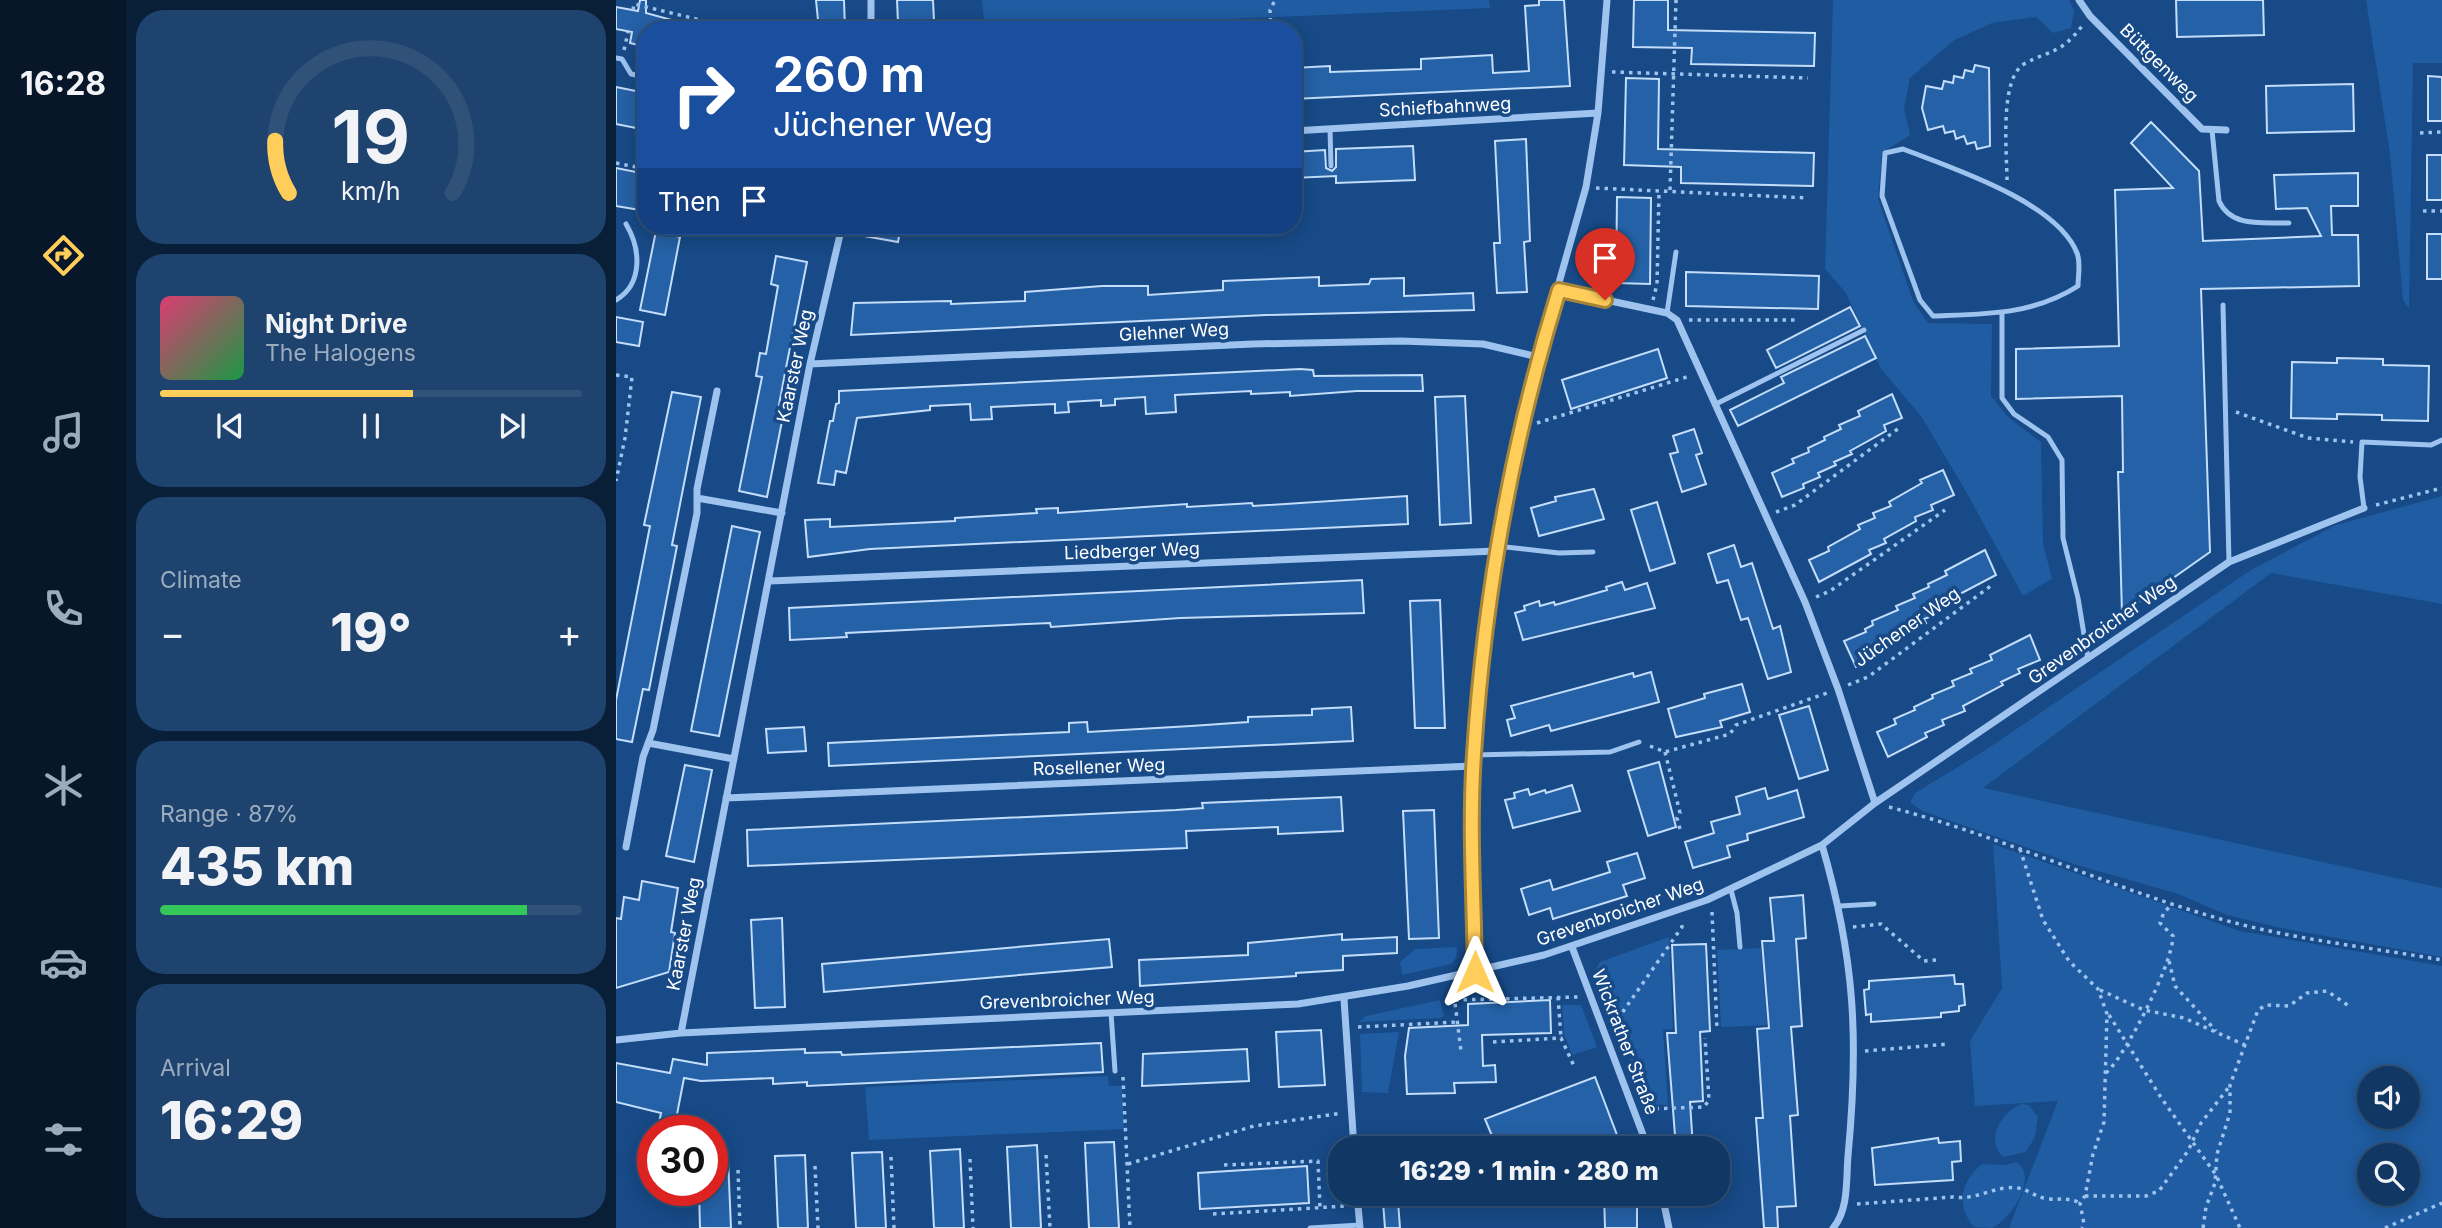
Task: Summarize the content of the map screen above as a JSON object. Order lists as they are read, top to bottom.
{
  "streets": {
    "street": [
      "Büttgenweg",
      "Schiefbahnweg",
      "Glehner Weg",
      "Kaarster Weg",
      "Liedberger Weg",
      "Jüchener Weg",
      "Grevenbroicher Weg",
      "Rosellener Weg",
      "Wickrather Straße"
    ]
  },
  "crossings": [
    ["Glehner Weg", "Kaarster Weg"],
    ["Kaarster Weg", "Liedberger Weg"],
    ["Kaarster Weg", "Grevenbroicher Weg"],
    ["Kaarster Weg", "Rosellener Weg"],
    ["Jüchener Weg", "Grevenbroicher Weg"],
    ["Grevenbroicher Weg", "Wickrather Straße"]
  ],
  "page": {
    "tabs": "16:28",
    "turn": ["260 m", "Jüchener Weg"],
    "then": "Then",
    "song": ["Night Drive", "The Halogens"],
    "tile": [
      "Climate",
      ["Range · 87%", "435 km"],
      ["Arrival", "16:29"]
    ],
    "heat": ["−", "19°", "+"],
    "limit": "30",
    "trip": "16:29 · 1 min · 280 m",
    "gauge": ["19", "km/h"]
  }
}
